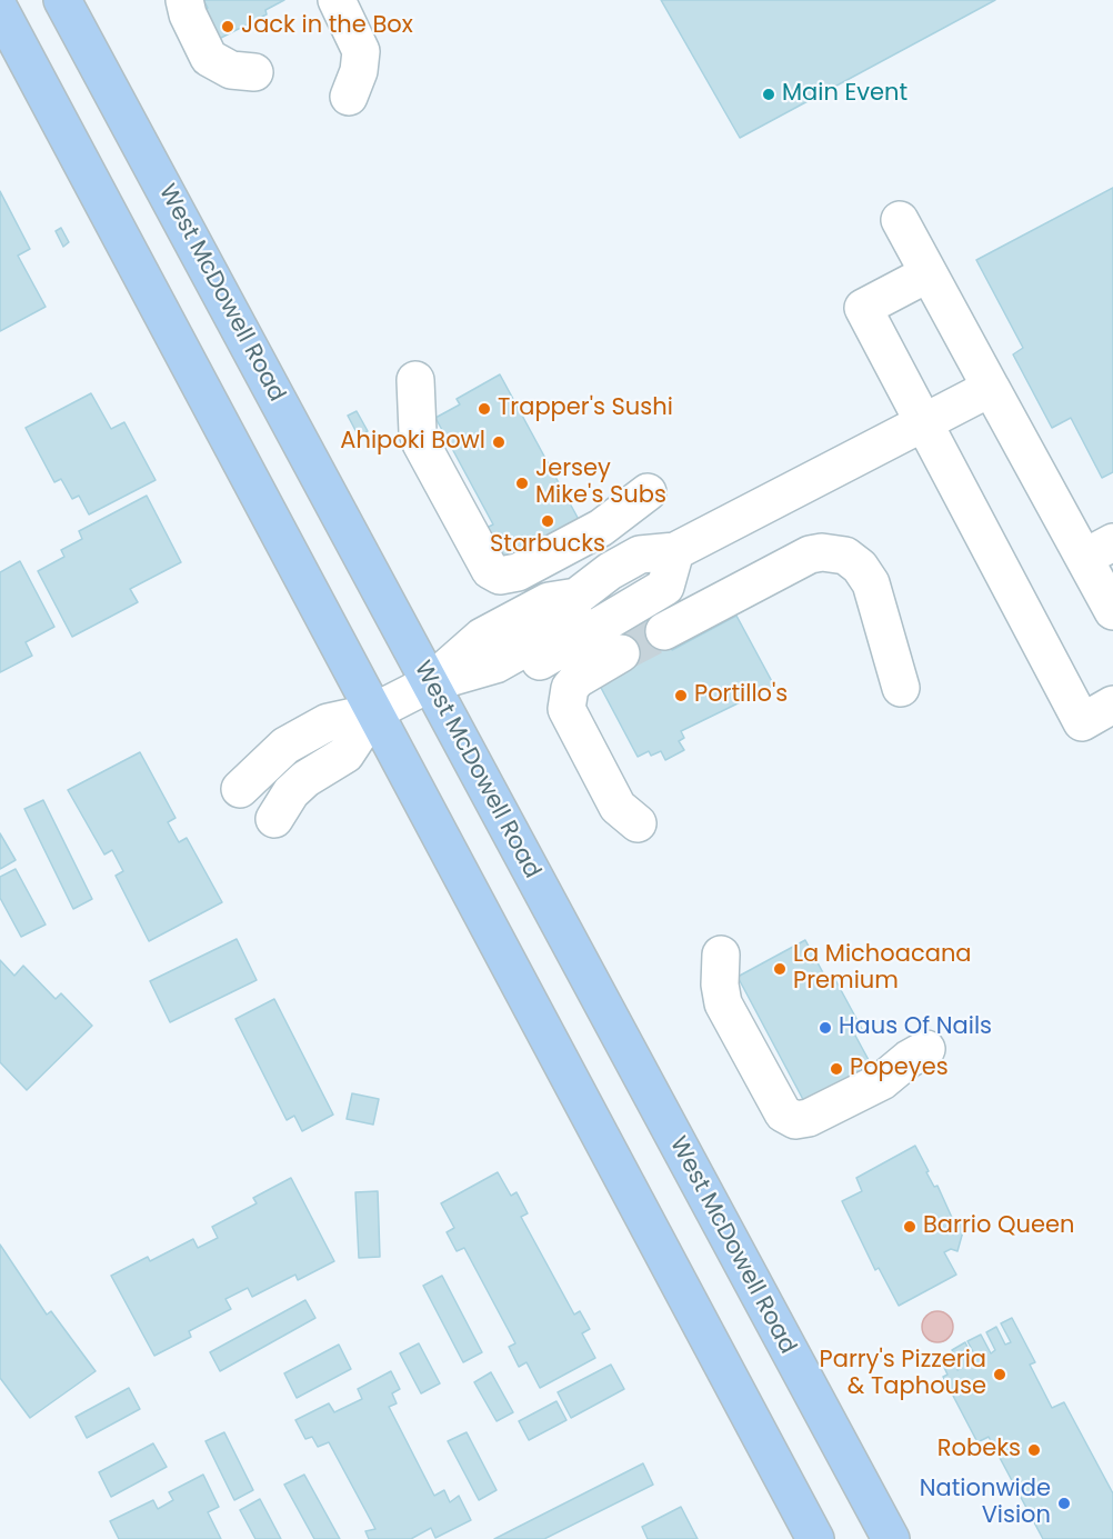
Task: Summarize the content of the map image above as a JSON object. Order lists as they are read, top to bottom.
{
  "streets": {
    "main road": ["West McDowell Road"]
  },
  "places": [
    "Jack in the Box",
    "Main Event",
    "Trapper's Sushi",
    "Ahipoki Bowl",
    "Jersey Mike's Subs",
    "Starbucks",
    "Portillo's",
    "La Michoacana Premium",
    "Haus Of Nails",
    "Popeyes",
    "Barrio Queen",
    "Parry's Pizzeria & Taphouse",
    "Robeks",
    "Nationwide Vision"
  ]
}
